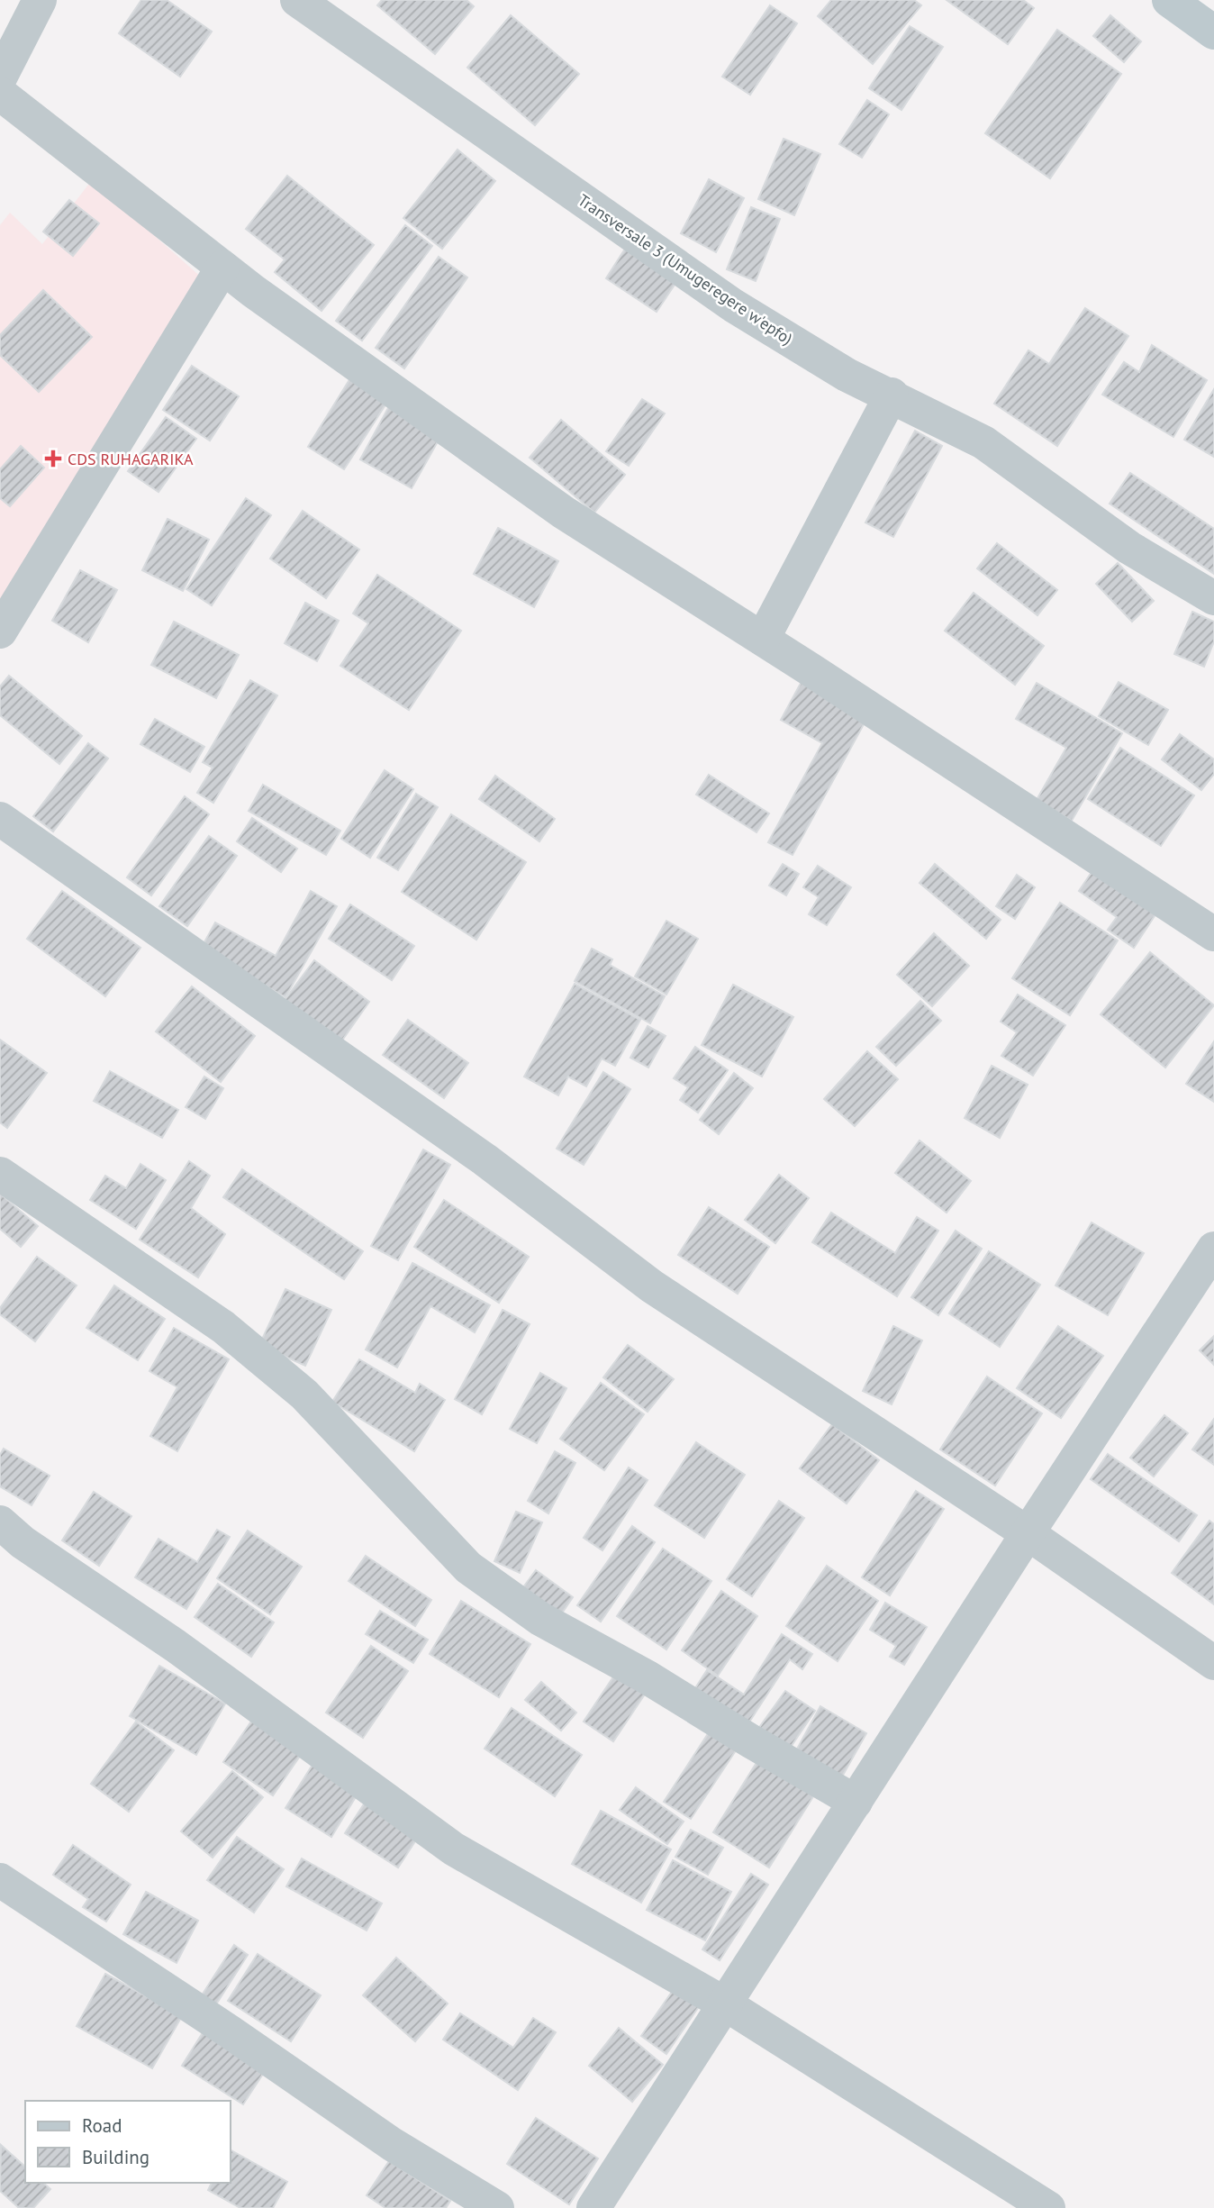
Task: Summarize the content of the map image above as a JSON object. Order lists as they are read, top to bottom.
{
  "streets": {
    "street": ["Transversale 3 (Umugeregere w'epfo)"]
  },
  "places": {
    "health": ["CDS RUHAGARIKA"]
  },
  "legend": ["Road", "Building"]
}
